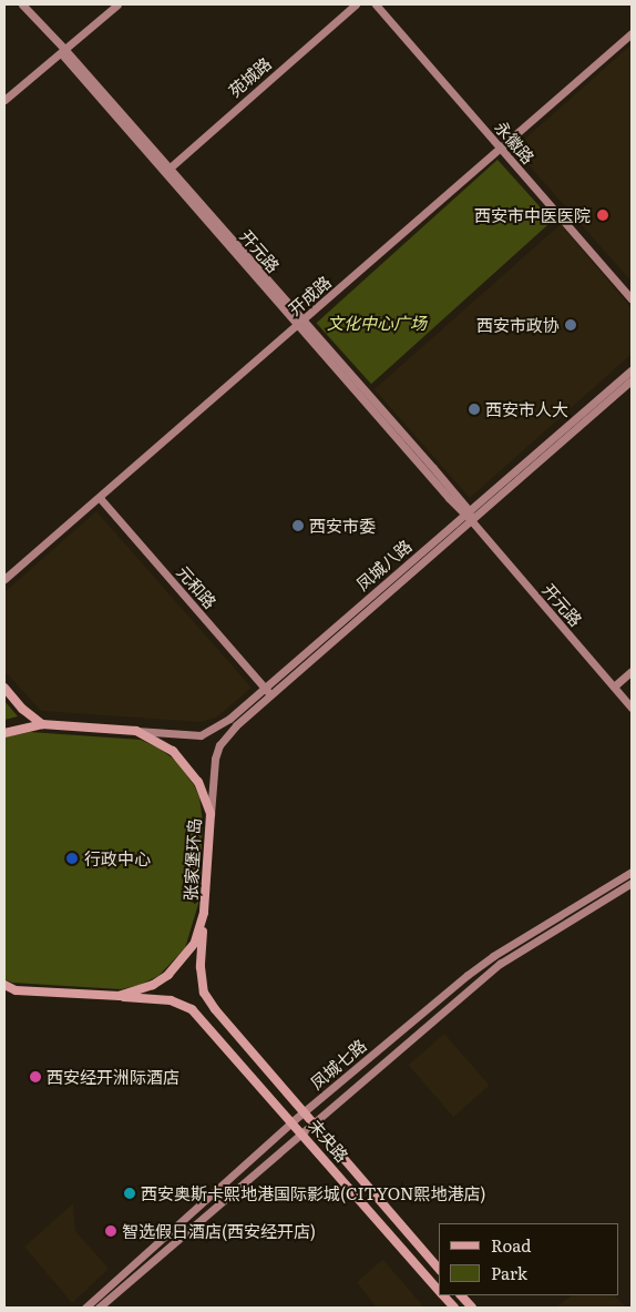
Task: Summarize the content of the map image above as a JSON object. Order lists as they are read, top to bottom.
{
  "streets": {
    "main road": ["张家堡环岛", "未央路"],
    "street": [
      "苑城路",
      "永徽路",
      "开元路",
      "开成路",
      "凤城八路",
      "元和路",
      "凤城七路"
    ]
  },
  "crossings": [
    ["苑城路", "开元路"],
    ["永徽路", "开成路"],
    ["开元路", "开成路"],
    ["开元路", "凤城八路"],
    ["开成路", "元和路"],
    ["凤城八路", "元和路"],
    ["凤城八路", "张家堡环岛"],
    ["张家堡环岛", "未央路"],
    ["凤城七路", "未央路"]
  ],
  "parks": ["文化中心广场"],
  "places": [
    "西安市中医医院",
    "西安市政协",
    "西安市人大",
    "西安市委",
    "行政中心",
    "西安经开洲际酒店",
    "西安奥斯卡熙地港国际影城(CITYON熙地港店)",
    "智选假日酒店(西安经开店)"
  ],
  "legend": ["Road", "Park"]
}
